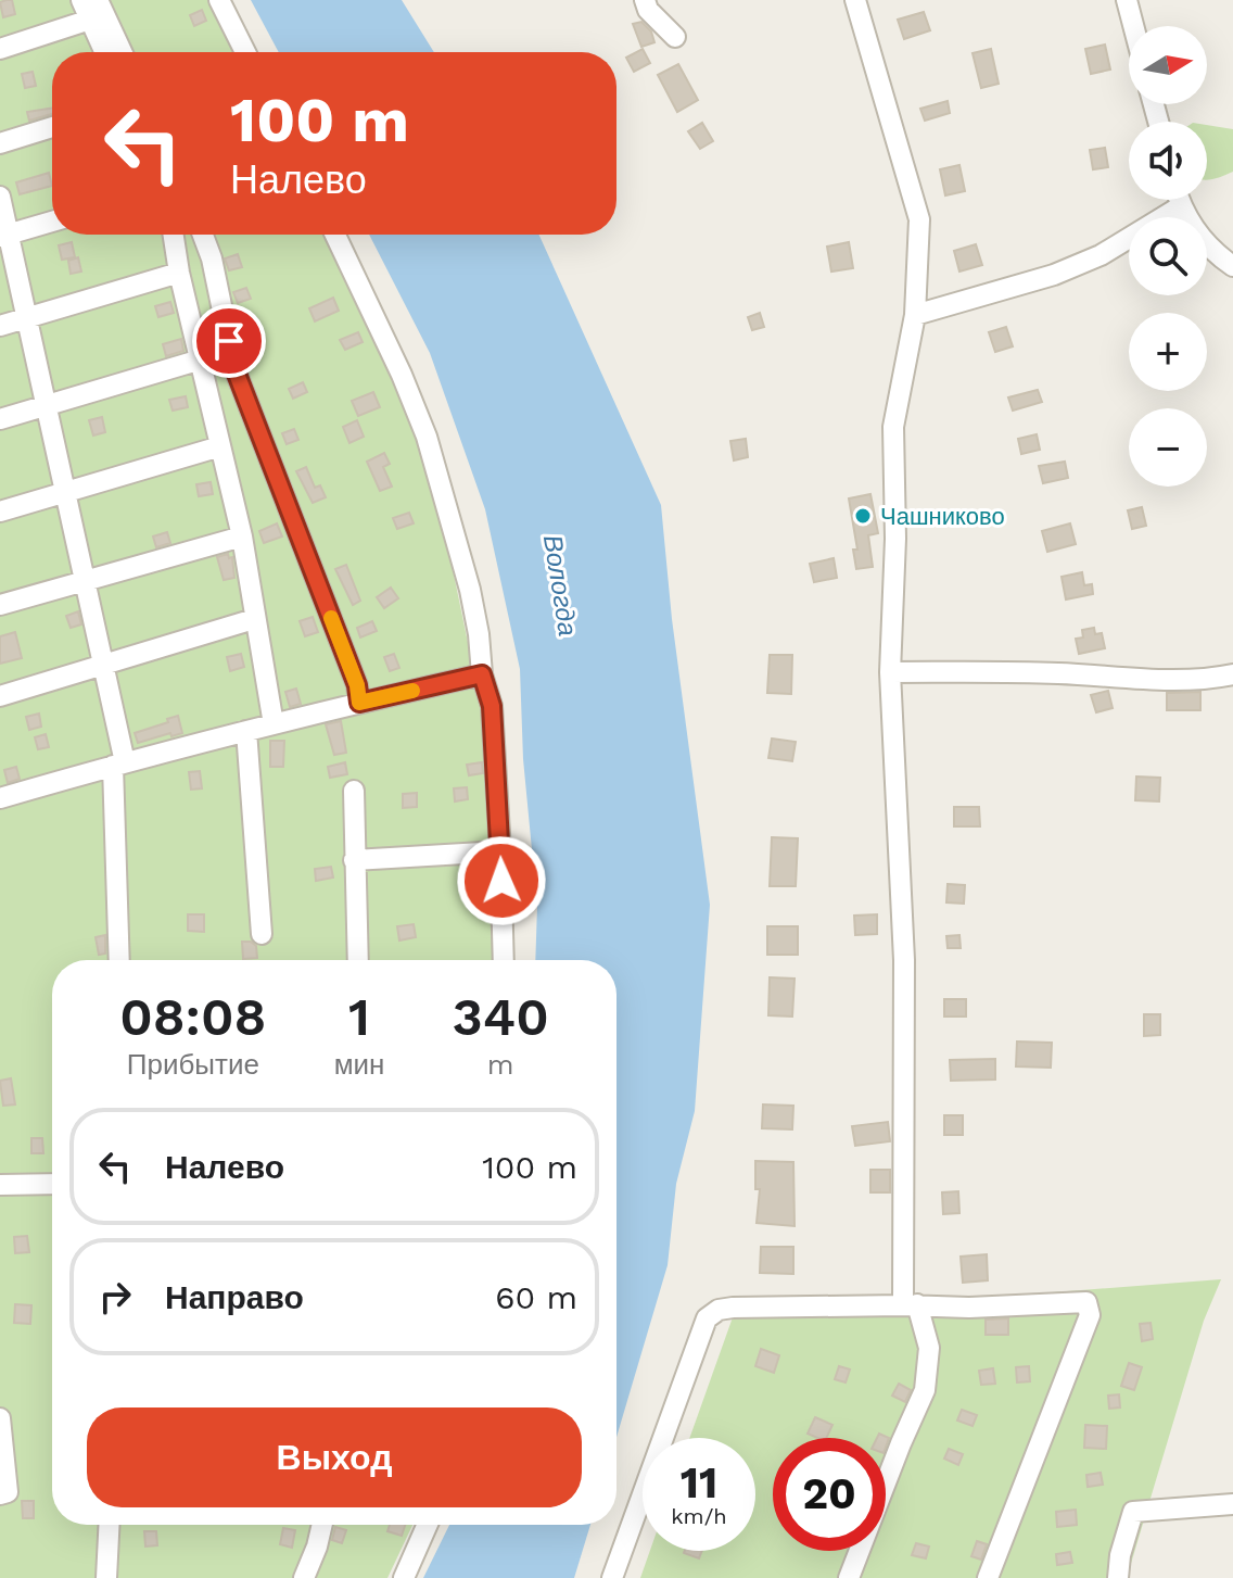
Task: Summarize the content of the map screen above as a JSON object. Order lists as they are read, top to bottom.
{
  "water": ["Вологда"],
  "places": ["Чашниково"],
  "north": "right",
  "page": {
    "map_buttons": ["+", "−"],
    "turn": ["100 m", "Налево"],
    "eta": [
      "08:08",
      "Прибытие",
      "1",
      "мин",
      "340",
      "m"
    ],
    "list": [
      {
        "name": "Налево",
        "value": "100 m"
      },
      {
        "name": "Направо",
        "value": "60 m"
      }
    ],
    "buttons": "Выход",
    "speed": "11 km/h",
    "limit": "20"
  }
}
